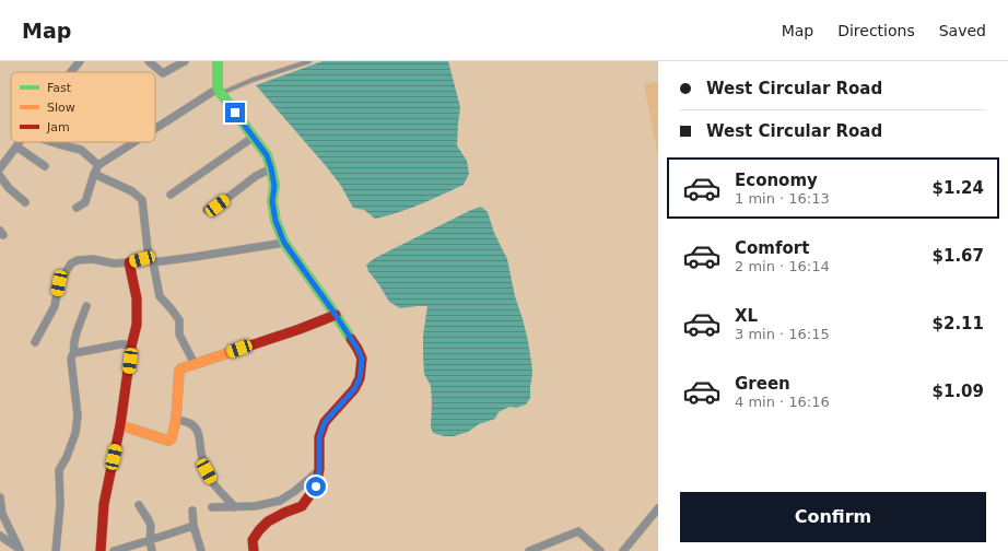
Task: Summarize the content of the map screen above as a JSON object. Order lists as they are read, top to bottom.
{
  "legend": ["Fast", "Slow", "Jam"],
  "page": {
    "header": "Map",
    "nav": ["Map", "Directions", "Saved"],
    "banner": ["West Circular Road", "West Circular Road"],
    "list": [
      {
        "name": "Economy",
        "note": "1 min · 16:13",
        "value": "$1.24"
      },
      {
        "name": "Comfort",
        "note": "2 min · 16:14",
        "value": "$1.67"
      },
      {
        "name": "XL",
        "note": "3 min · 16:15",
        "value": "$2.11"
      },
      {
        "name": "Green",
        "note": "4 min · 16:16",
        "value": "$1.09"
      }
    ],
    "buttons": "Confirm"
  }
}
